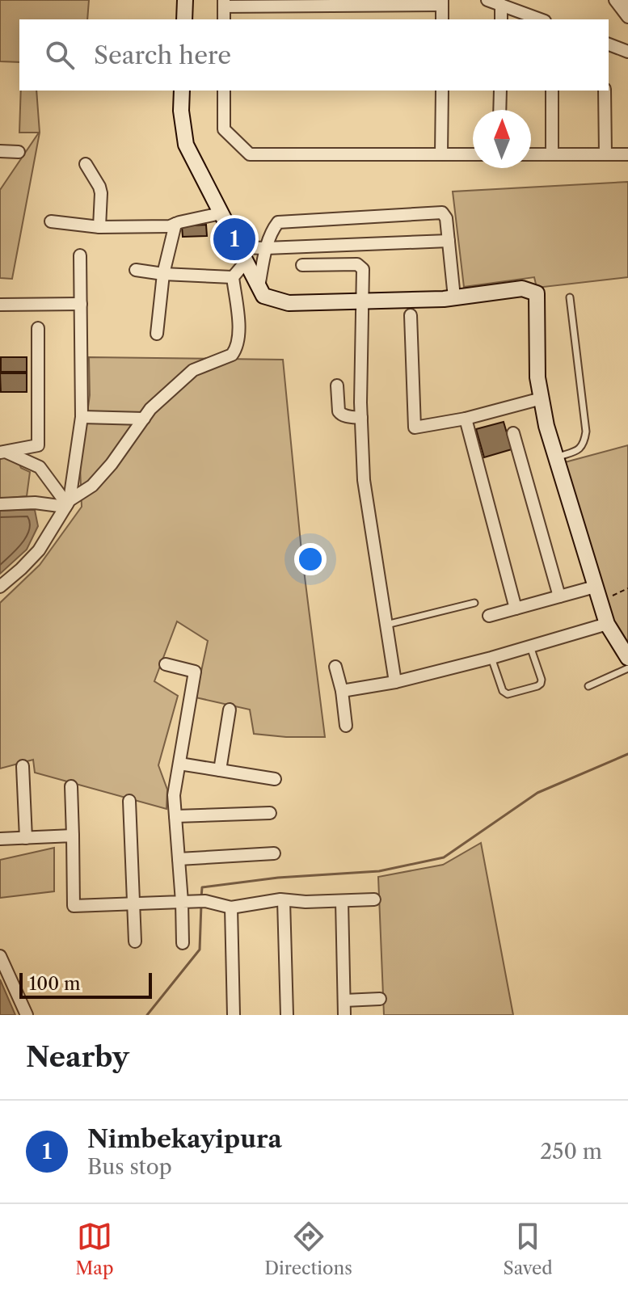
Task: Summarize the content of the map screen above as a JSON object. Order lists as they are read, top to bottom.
{
  "scale_bar": "100 m",
  "north": "top",
  "page": {
    "search": "Search here",
    "pins": "1",
    "scale": "100 m",
    "heading": "Nearby",
    "list": [
      {
        "mark": "1",
        "name": "Nimbekayipura",
        "note": "Bus stop",
        "value": "250 m"
      }
    ],
    "nav": ["Map", "Directions", "Saved"]
  }
}
